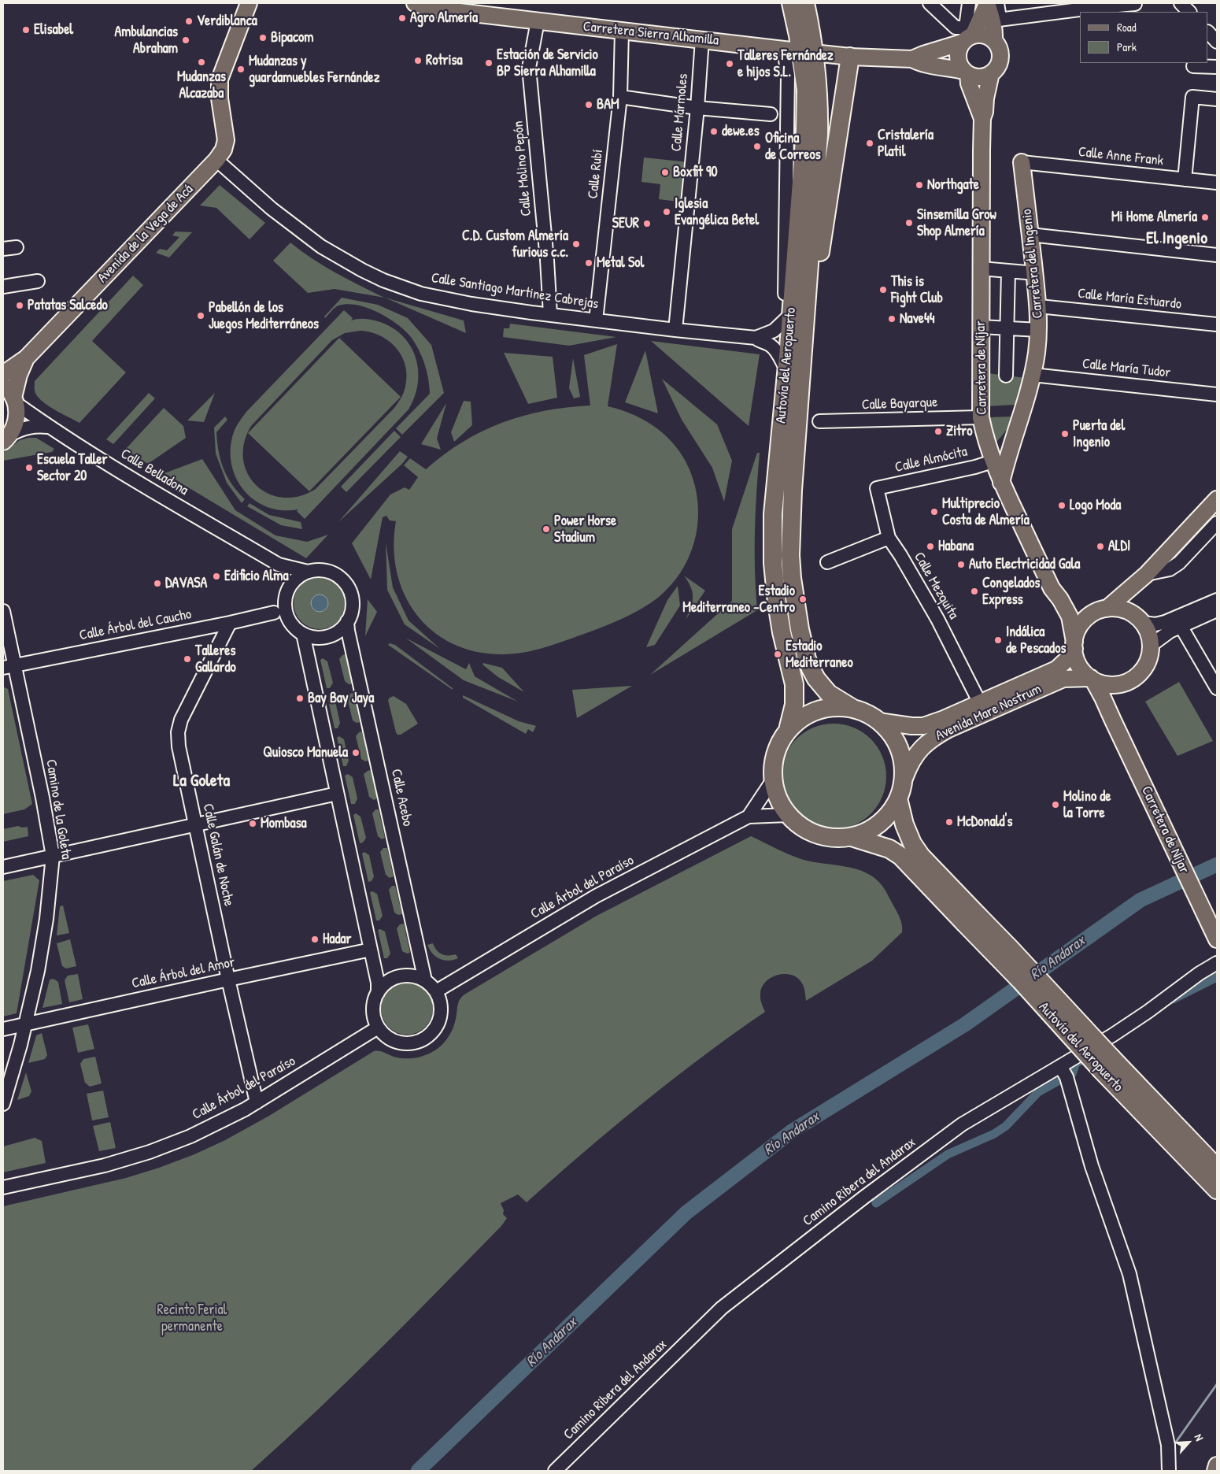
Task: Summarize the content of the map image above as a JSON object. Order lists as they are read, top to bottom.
{
  "streets": {
    "highway": ["Autovía del Aeropuerto"],
    "main road": [
      "Carretera Sierra Alhamilla",
      "Avenida de la Vega de Acá",
      "Carretera del Ingenio",
      "Carretera de Níjar",
      "Avenida Mare Nostrum"
    ],
    "street": [
      "Calle Mármoles",
      "Calle Anne Frank",
      "Calle Molino Pepón",
      "Calle Rubí",
      "Calle Santiago Martinez Cabrejas",
      "Calle María Estuardo",
      "Calle María Tudor",
      "Calle Bayarque",
      "Calle Almócita",
      "Calle Belladona",
      "Calle Mezquita",
      "Calle Árbol del Caucho",
      "Calle Acebo",
      "Camino de la Goleta",
      "Calle Galán de Noche",
      "Calle Árbol del Paraíso",
      "Calle Árbol del Amor",
      "Camino Ribera del Andarax"
    ]
  },
  "crossings": [
    ["Carretera Sierra Alhamilla", "Calle Mármoles"],
    ["Carretera Sierra Alhamilla", "Calle Molino Pepón"],
    ["Carretera Sierra Alhamilla", "Calle Rubí"],
    ["Carretera Sierra Alhamilla", "Autovía del Aeropuerto"],
    ["Carretera Sierra Alhamilla", "Carretera de Níjar"],
    ["Calle Mármoles", "Calle Santiago Martinez Cabrejas"],
    ["Calle Anne Frank", "Carretera del Ingenio"],
    ["Calle Molino Pepón", "Calle Santiago Martinez Cabrejas"],
    ["Calle Rubí", "Calle Santiago Martinez Cabrejas"],
    ["Avenida de la Vega de Acá", "Calle Santiago Martinez Cabrejas"],
    ["Avenida de la Vega de Acá", "Calle Belladona"],
    ["Carretera del Ingenio", "Calle María Estuardo"],
    ["Carretera del Ingenio", "Carretera de Níjar"],
    ["Carretera del Ingenio", "Calle María Tudor"],
    ["Calle Santiago Martinez Cabrejas", "Autovía del Aeropuerto"],
    ["Autovía del Aeropuerto", "Avenida Mare Nostrum"],
    ["Carretera de Níjar", "Calle Bayarque"],
    ["Carretera de Níjar", "Calle Almócita"],
    ["Carretera de Níjar", "Avenida Mare Nostrum"],
    ["Calle Almócita", "Calle Mezquita"],
    ["Calle Belladona", "Calle Acebo"],
    ["Calle Árbol del Caucho", "Camino de la Goleta"],
    ["Calle Árbol del Caucho", "Calle Galán de Noche"],
    ["Calle Acebo", "Calle Árbol del Paraíso"],
    ["Camino de la Goleta", "Calle Árbol del Amor"],
    ["Calle Galán de Noche", "Calle Árbol del Paraíso"],
    ["Calle Galán de Noche", "Calle Árbol del Amor"]
  ],
  "districts": ["El Ingenio", "La Goleta"],
  "water": ["Río Andarax"],
  "parks": ["Recinto Ferial permanente"],
  "places": [
    "Agro Almería",
    "Verdiblanca",
    "Elisabel",
    "Bipacom",
    "Ambulancias Abraham",
    "Rotrisa",
    "Mudanzas Alcazaba",
    "Estación de Servicio BP Sierra Alhamilla",
    "Talleres Fernández e hijos S.L.",
    "Mudanzas y guardamuebles Fernández",
    "BAM",
    "dewe.es",
    "Cristalería Platil",
    "Oficina de Correos",
    "Boxfit 90",
    "Northgate",
    "Iglesia Evangélica Betel",
    "Mi Home Almería",
    "Sinsemilla Grow Shop Almería",
    "SEUR",
    "C.D. Custom Almería furious c.c.",
    "Metal Sol",
    "This is Fight Club",
    "Patatas Salcedo",
    "Pabellón de los Juegos Mediterráneos",
    "Nave44",
    "Zitro",
    "Puerta del Ingenio",
    "Escuela Taller Sector 20",
    "Logo Moda",
    "Multiprecio Costa de Almería",
    "Power Horse Stadium",
    "Habana",
    "ALDI",
    "Auto Electricidad Gala",
    "Edificio Alma",
    "DAVASA",
    "Congelados Express",
    "Estadio Mediterraneo -Centro",
    "Indálica de Pescados",
    "Estadio Mediterraneo",
    "Talleres Gallardo",
    "Bay Bay Jaya",
    "Quiosco Manuela",
    "Molino de la Torre",
    "McDonald's",
    "Mombasa",
    "Hadar"
  ],
  "legend": ["Road", "Park"],
  "north": "top right"
}
